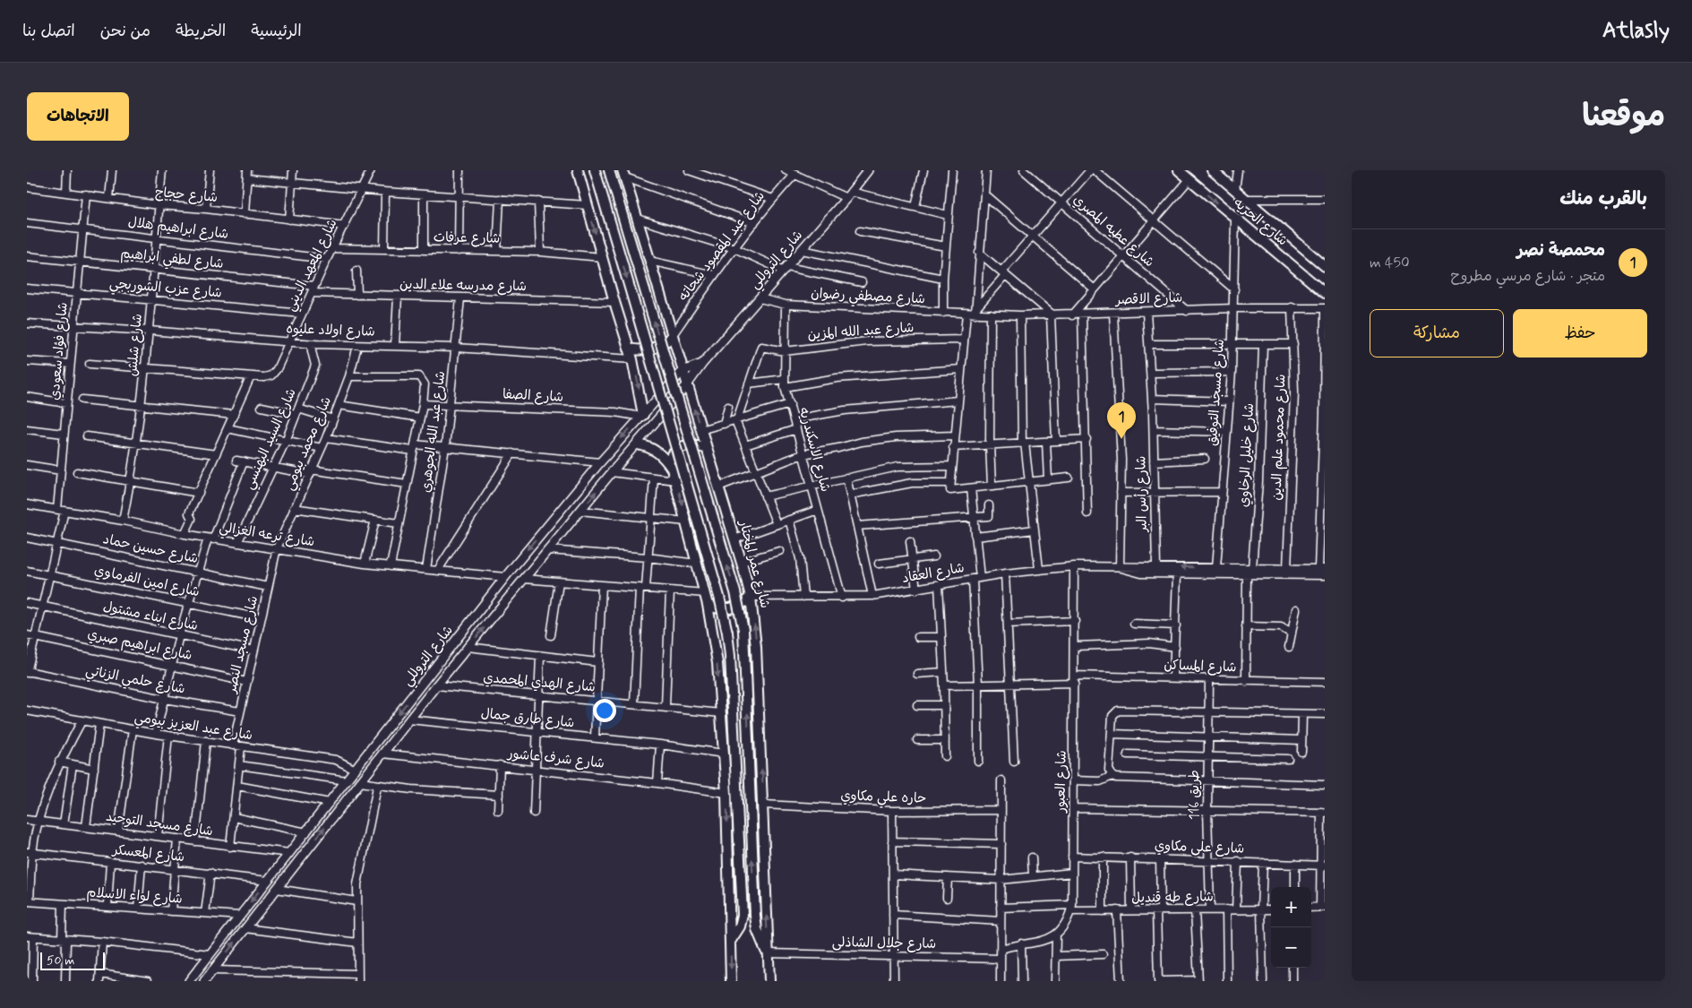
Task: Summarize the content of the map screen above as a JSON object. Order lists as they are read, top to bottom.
{
  "streets": {
    "main road": ["شارع الحريه", "شارع عمر المختار"],
    "street": [
      "شارع حجاج",
      "شارع ابراهيم هلال",
      "شارع عطيه المصري",
      "شارع عرفات",
      "شارع عبد المقصود شحاته",
      "شارع لطفي ابراهيم",
      "شارع التروللي",
      "شارع المعهد الديني",
      "شارع مدرسه علاء الدين",
      "شارع عزب الشوربجي",
      "شارع مصطفي رضوان",
      "شارع الاقصر",
      "شارع اولاد عليوه",
      "شارع عبد الله المزين",
      "شارع شلش",
      "شارع فؤاد سعودي",
      "شارع مسجد التوفيق",
      "شارع الصفا",
      "شارع عبد الله الجوهري",
      "شارع محمود علم الدين",
      "شارع السيد البهنسي",
      "شارع محمد بيومي",
      "شارع الاسكندريه",
      "شارع خليل الرخاوي",
      "شارع رأس البر",
      "شارع ترعه الغزالي",
      "شارع حسين حماد",
      "شارع العقاد",
      "شارع امين الفرماوي",
      "شارع ابناء مشتول",
      "شارع مسجد النصر",
      "شارع ابراهيم صبري",
      "شارع المساكن",
      "شارع حلمي الزناتي",
      "شارع الهدي المحمدي",
      "شارع طارق جمال",
      "شارع عبد العزيز بيومي",
      "شارع شرف عاشور",
      "شارع العبور",
      "طريق 116",
      "حاره علي مكاوي",
      "شارع مسجد التوحيد",
      "شارع على مكاوي",
      "شارع المعسكر",
      "شارع لواء الاسلام",
      "شارع طه قنديل",
      "شارع جلال الشاذلى"
    ]
  },
  "crossings": [
    ["شارع حجاج", "شارع المعهد الديني"],
    ["شارع حجاج", "شارع شلش"],
    ["شارع حجاج", "شارع فؤاد سعودي"],
    ["شارع الحريه", "شارع مسجد التوفيق"],
    ["شارع ابراهيم هلال", "شارع المعهد الديني"],
    ["شارع ابراهيم هلال", "شارع شلش"],
    ["شارع ابراهيم هلال", "شارع فؤاد سعودي"],
    ["شارع عطيه المصري", "شارع الاقصر"],
    ["شارع عرفات", "شارع المعهد الديني"],
    ["شارع عبد المقصود شحاته", "شارع عمر المختار"],
    ["شارع لطفي ابراهيم", "شارع المعهد الديني"],
    ["شارع لطفي ابراهيم", "شارع شلش"],
    ["شارع لطفي ابراهيم", "شارع فؤاد سعودي"],
    ["شارع التروللي", "شارع مصطفي رضوان"],
    ["شارع التروللي", "شارع الصفا"],
    ["شارع التروللي", "شارع ترعه الغزالي"],
    ["شارع التروللي", "شارع عمر المختار"],
    ["شارع التروللي", "شارع الهدي المحمدي"],
    ["شارع التروللي", "شارع طارق جمال"],
    ["شارع التروللي", "شارع عبد العزيز بيومي"],
    ["شارع التروللي", "شارع شرف عاشور"],
    ["شارع التروللي", "شارع مسجد التوحيد"],
    ["شارع التروللي", "شارع المعسكر"],
    ["شارع التروللي", "شارع لواء الاسلام"],
    ["شارع المعهد الديني", "شارع مدرسه علاء الدين"],
    ["شارع المعهد الديني", "شارع عزب الشوربجي"],
    ["شارع المعهد الديني", "شارع اولاد عليوه"],
    ["شارع مدرسه علاء الدين", "شارع عبد الله الجوهري"],
    ["شارع عزب الشوربجي", "شارع شلش"],
    ["شارع عزب الشوربجي", "شارع فؤاد سعودي"],
    ["شارع مصطفي رضوان", "شارع الاقصر"],
    ["شارع مصطفي رضوان", "شارع الاسكندريه"],
    ["شارع الاقصر", "شارع مسجد التوفيق"],
    ["شارع الاقصر", "شارع محمود علم الدين"],
    ["شارع الاقصر", "شارع رأس البر"],
    ["شارع اولاد عليوه", "شارع شلش"],
    ["شارع اولاد عليوه", "شارع فؤاد سعودي"],
    ["شارع اولاد عليوه", "شارع عبد الله الجوهري"],
    ["شارع اولاد عليوه", "شارع السيد البهنسي"],
    ["شارع اولاد عليوه", "شارع محمد بيومي"],
    ["شارع عبد الله المزين", "شارع الاسكندريه"],
    ["شارع شلش", "شارع ترعه الغزالي"],
    ["شارع فؤاد سعودي", "شارع ترعه الغزالي"],
    ["شارع فؤاد سعودي", "شارع حسين حماد"],
    ["شارع فؤاد سعودي", "شارع امين الفرماوي"],
    ["شارع فؤاد سعودي", "شارع ابناء مشتول"],
    ["شارع فؤاد سعودي", "شارع ابراهيم صبري"],
    ["شارع فؤاد سعودي", "شارع حلمي الزناتي"],
    ["شارع مسجد التوفيق", "شارع العقاد"],
    ["شارع الصفا", "شارع عبد الله الجوهري"],
    ["شارع عبد الله الجوهري", "شارع ترعه الغزالي"],
    ["شارع محمود علم الدين", "شارع العقاد"],
    ["شارع السيد البهنسي", "شارع ترعه الغزالي"],
    ["شارع محمد بيومي", "شارع ترعه الغزالي"],
    ["شارع محمد بيومي", "شارع مسجد النصر"],
    ["شارع الاسكندريه", "شارع العقاد"],
    ["شارع خليل الرخاوي", "شارع العقاد"],
    ["شارع رأس البر", "شارع العقاد"],
    ["شارع ترعه الغزالي", "شارع مسجد النصر"],
    ["شارع حسين حماد", "شارع مسجد النصر"],
    ["شارع عمر المختار", "شارع العقاد"],
    ["شارع عمر المختار", "حاره علي مكاوي"],
    ["شارع عمر المختار", "شارع جلال الشاذلى"],
    ["شارع العقاد", "شارع العبور"],
    ["شارع امين الفرماوي", "شارع مسجد النصر"],
    ["شارع ابناء مشتول", "شارع مسجد النصر"],
    ["شارع مسجد النصر", "شارع ابراهيم صبري"],
    ["شارع مسجد النصر", "شارع حلمي الزناتي"],
    ["شارع مسجد النصر", "شارع عبد العزيز بيومي"],
    ["شارع المساكن", "شارع العبور"],
    ["شارع المساكن", "طريق 116"],
    ["شارع العبور", "شارع على مكاوي"],
    ["شارع العبور", "شارع طه قنديل"],
    ["طريق 116", "شارع على مكاوي"],
    ["طريق 116", "شارع طه قنديل"]
  ],
  "scale_bar": "50 m",
  "page": {
    "header": "Atlasly",
    "nav": [
      "الرئيسية",
      "الخريطة",
      "من نحن",
      "اتصل بنا"
    ],
    "title": "موقعنا",
    "buttons": [
      "الاتجاهات",
      ["حفظ", "مشاركة"]
    ],
    "heading": "بالقرب منك",
    "list": [
      {
        "mark": "1",
        "name": "محمصة نصر",
        "note": "متجر · شارع مرسي مطروح",
        "value": "450 m"
      }
    ],
    "pins": "1",
    "map_buttons": ["+", "−"],
    "scale": "50 m"
  }
}
